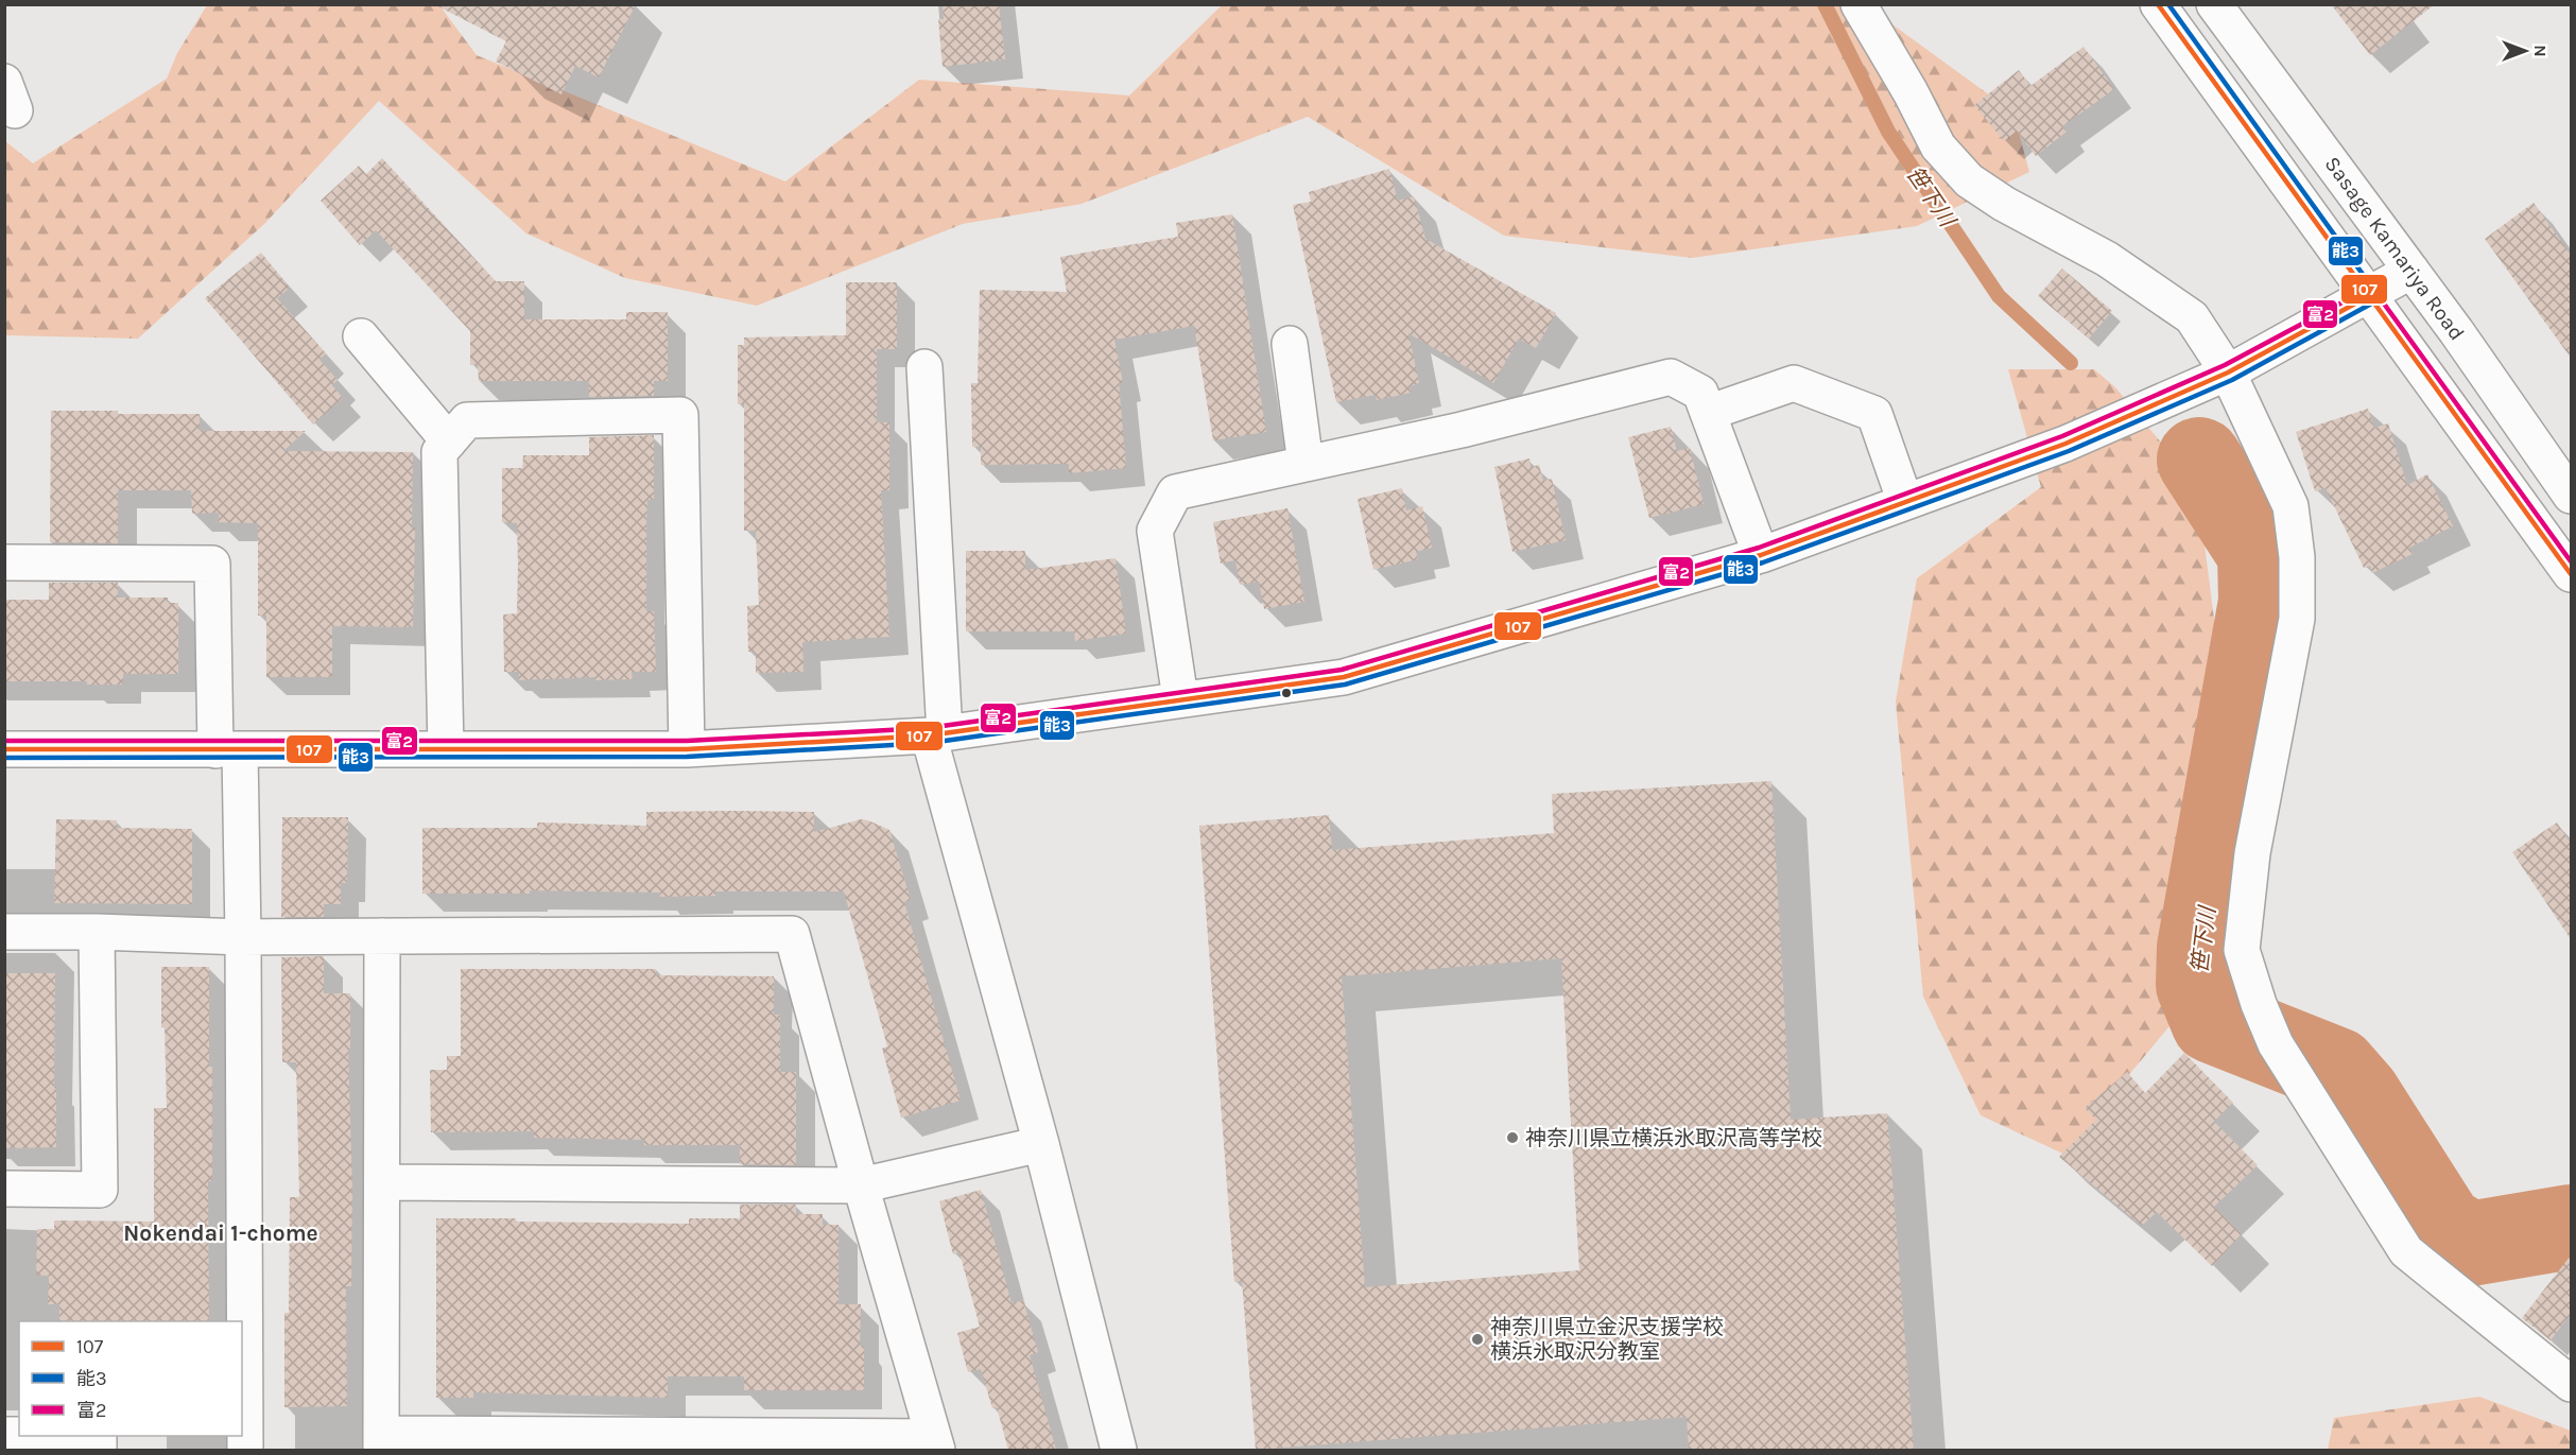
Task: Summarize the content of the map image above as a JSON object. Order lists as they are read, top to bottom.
{
  "streets": {
    "street": ["Sasage Kamariya Road"]
  },
  "districts": ["Nokendai 1-chome"],
  "water": ["笹下川"],
  "places": ["神奈川県立横浜氷取沢高等学校", "神奈川県立金沢支援学校 横浜氷取沢分教室"],
  "lines": ["transit line 107", "transit line 能3", "transit line 富2"],
  "legend": ["107", "能3", "富2"],
  "north": "right"
}
